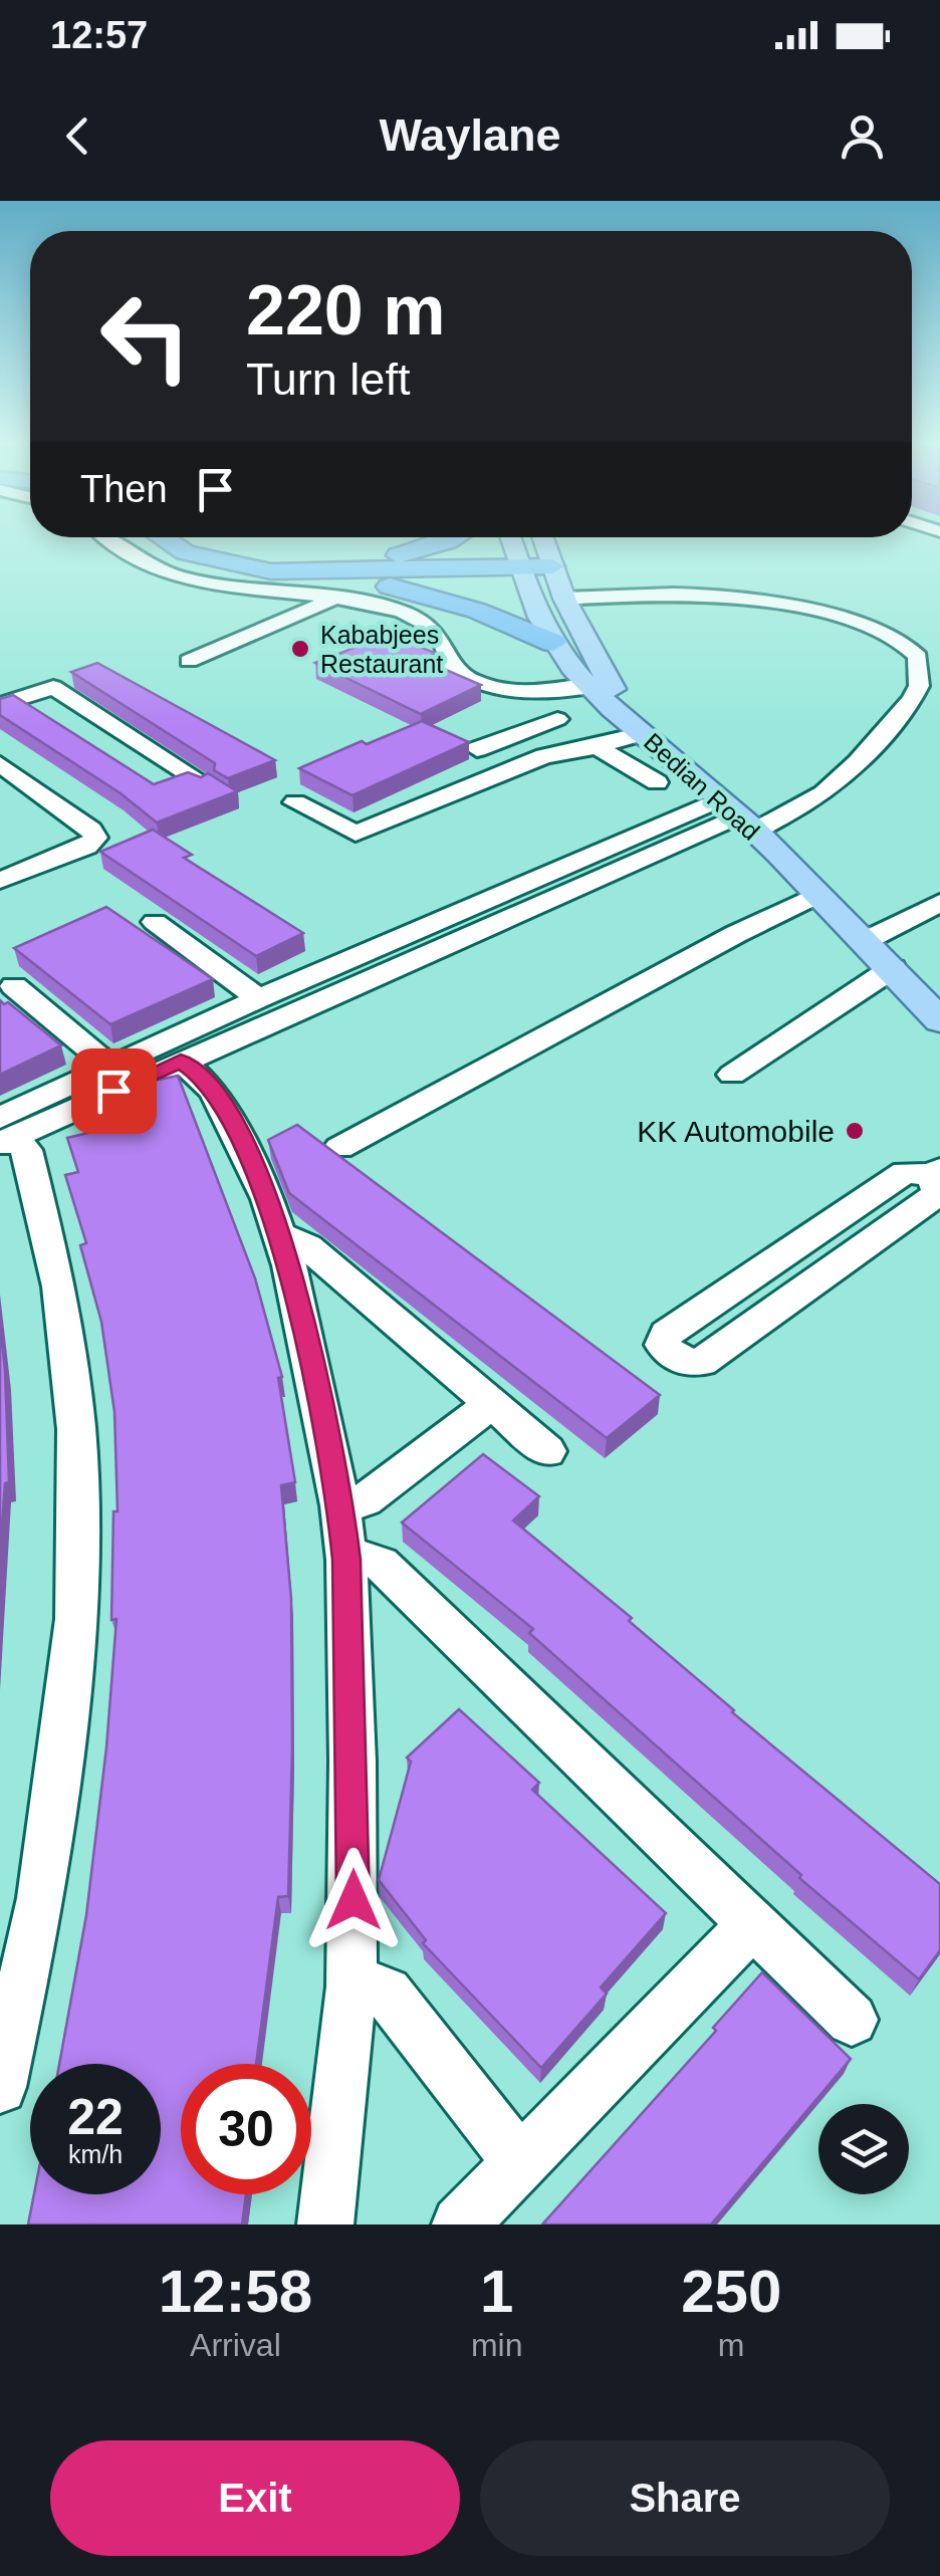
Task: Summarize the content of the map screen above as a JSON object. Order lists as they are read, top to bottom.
{
  "streets": {
    "main road": ["Bedian Road"]
  },
  "places": ["Kababjees Restaurant", "KK Automobile"],
  "page": {
    "status": "12:57",
    "header": "Waylane",
    "turn": ["220 m", "Turn left"],
    "then": "Then",
    "speed": "22 km/h",
    "limit": "30",
    "eta": [
      "12:58",
      "Arrival",
      "1",
      "min",
      "250",
      "m"
    ],
    "buttons": ["Exit", "Share"]
  }
}
